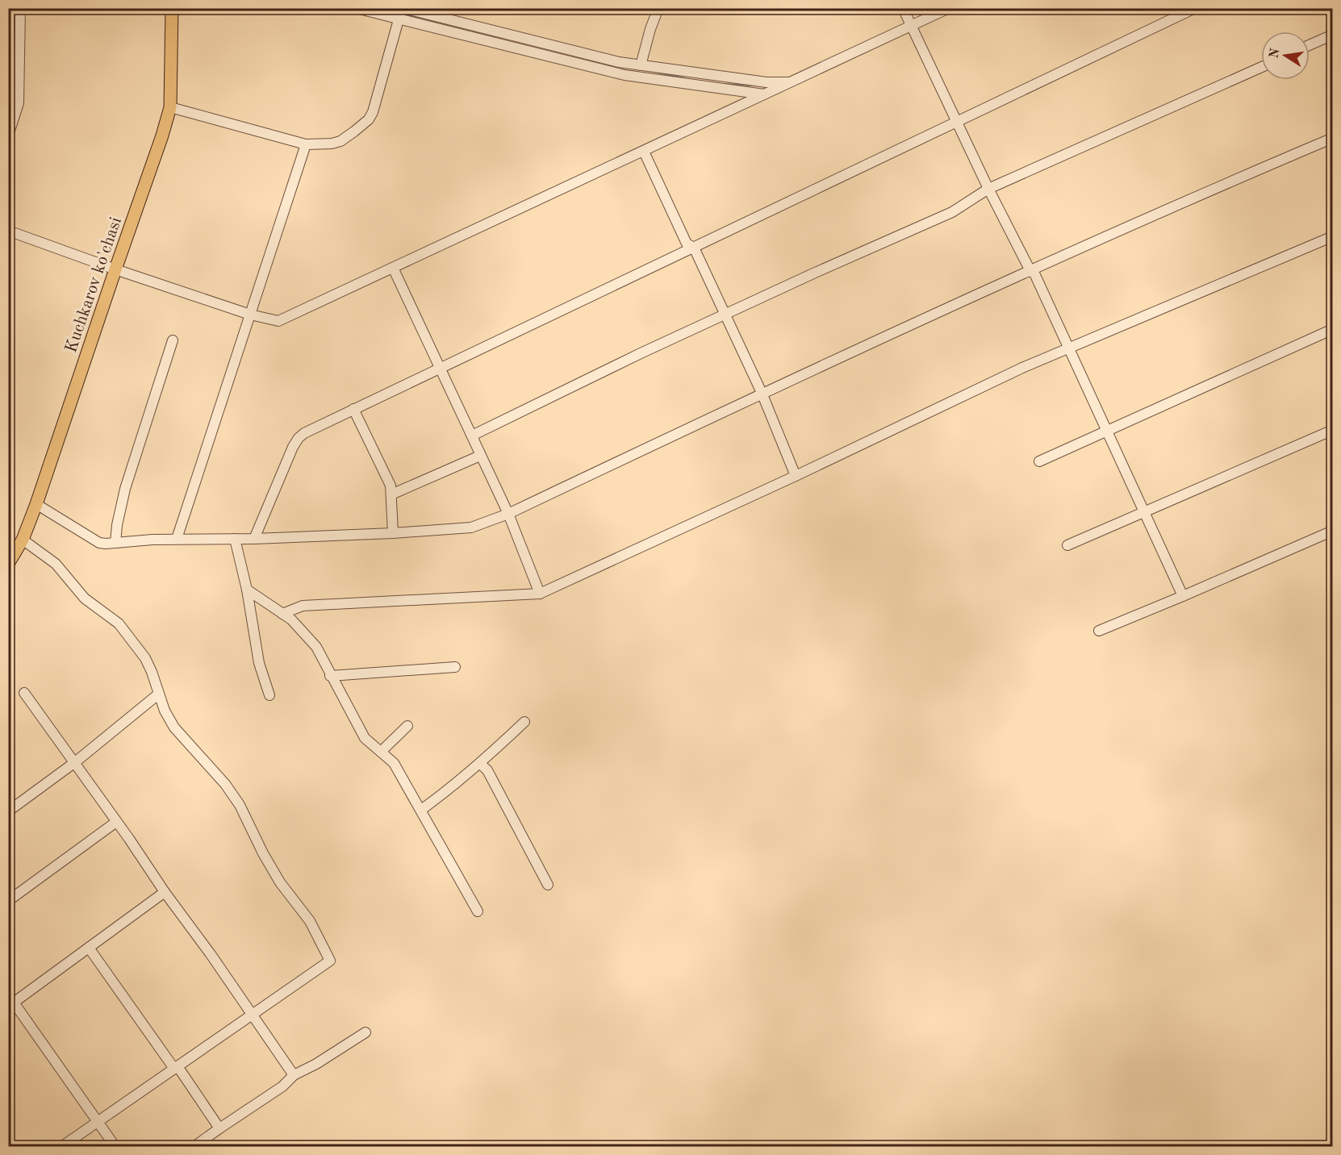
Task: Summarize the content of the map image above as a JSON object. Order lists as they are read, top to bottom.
{
  "streets": {
    "main road": ["Kuchkarov ko'chasi"]
  },
  "north": "left"
}
